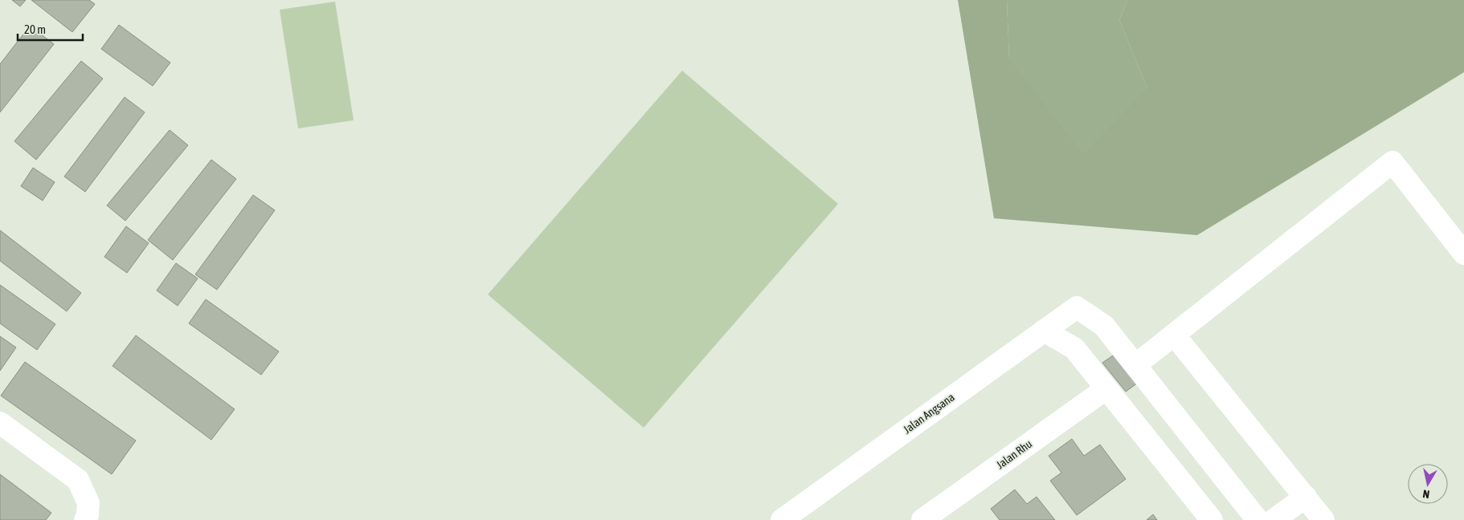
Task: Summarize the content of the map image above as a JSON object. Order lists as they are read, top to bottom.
{
  "streets": {
    "lane": ["Jalan Angsana", "Jalan Rhu"]
  },
  "scale_bar": "20 m",
  "north": "bottom"
}
